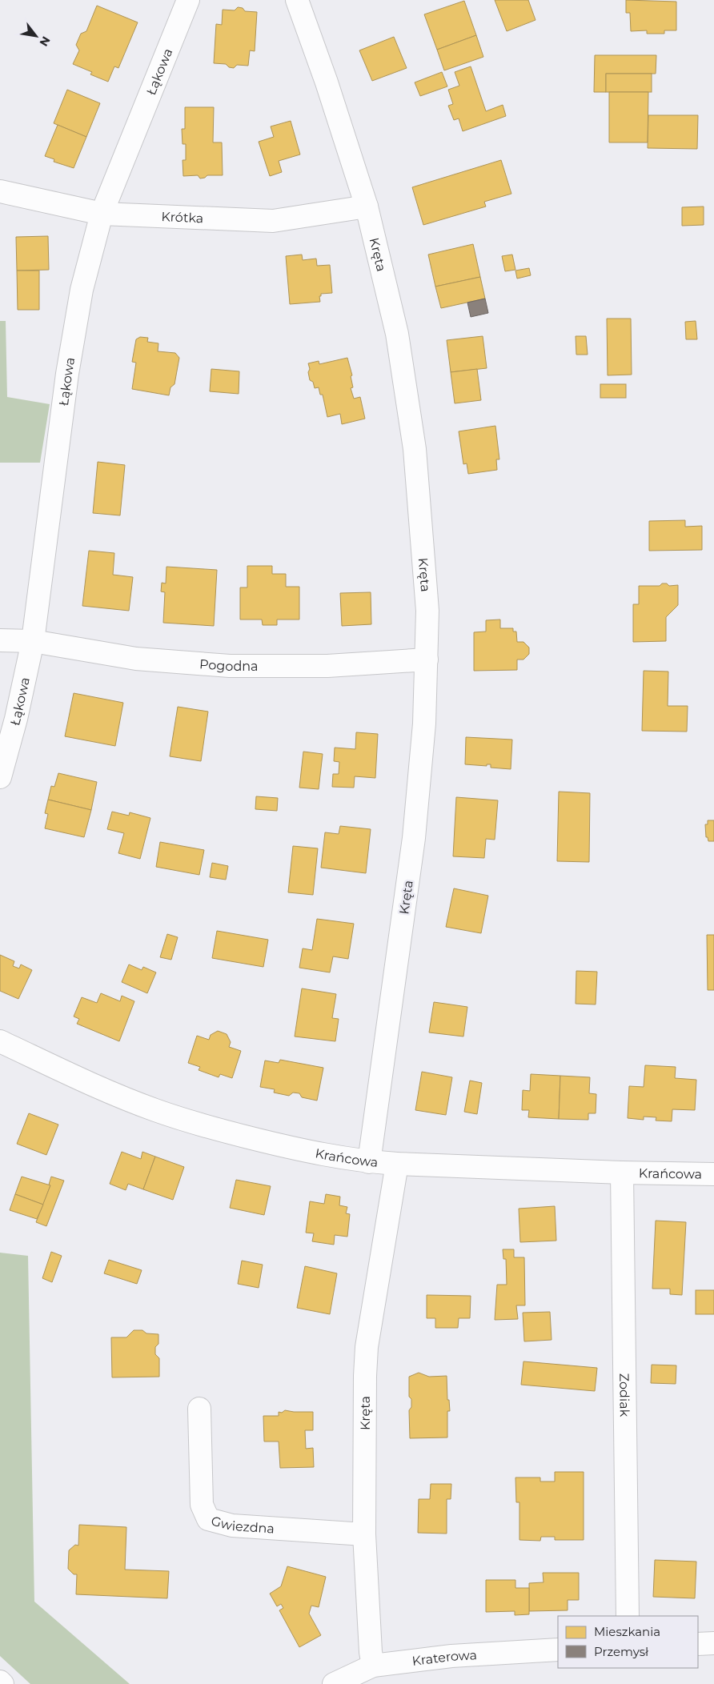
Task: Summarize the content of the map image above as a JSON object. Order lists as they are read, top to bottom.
{
  "streets": {
    "street": [
      "Łąkowa",
      "Krótka",
      "Kręta",
      "Pogodna",
      "Krańcowa",
      "Zodiak",
      "Gwiezdna",
      "Kraterowa"
    ]
  },
  "crossings": [
    ["Łąkowa", "Krótka"],
    ["Łąkowa", "Pogodna"],
    ["Krótka", "Kręta"],
    ["Kręta", "Pogodna"],
    ["Kręta", "Krańcowa"],
    ["Kręta", "Gwiezdna"],
    ["Kręta", "Kraterowa"],
    ["Krańcowa", "Zodiak"]
  ],
  "legend": ["Mieszkania", "Przemysł"],
  "north": "bottom right"
}
